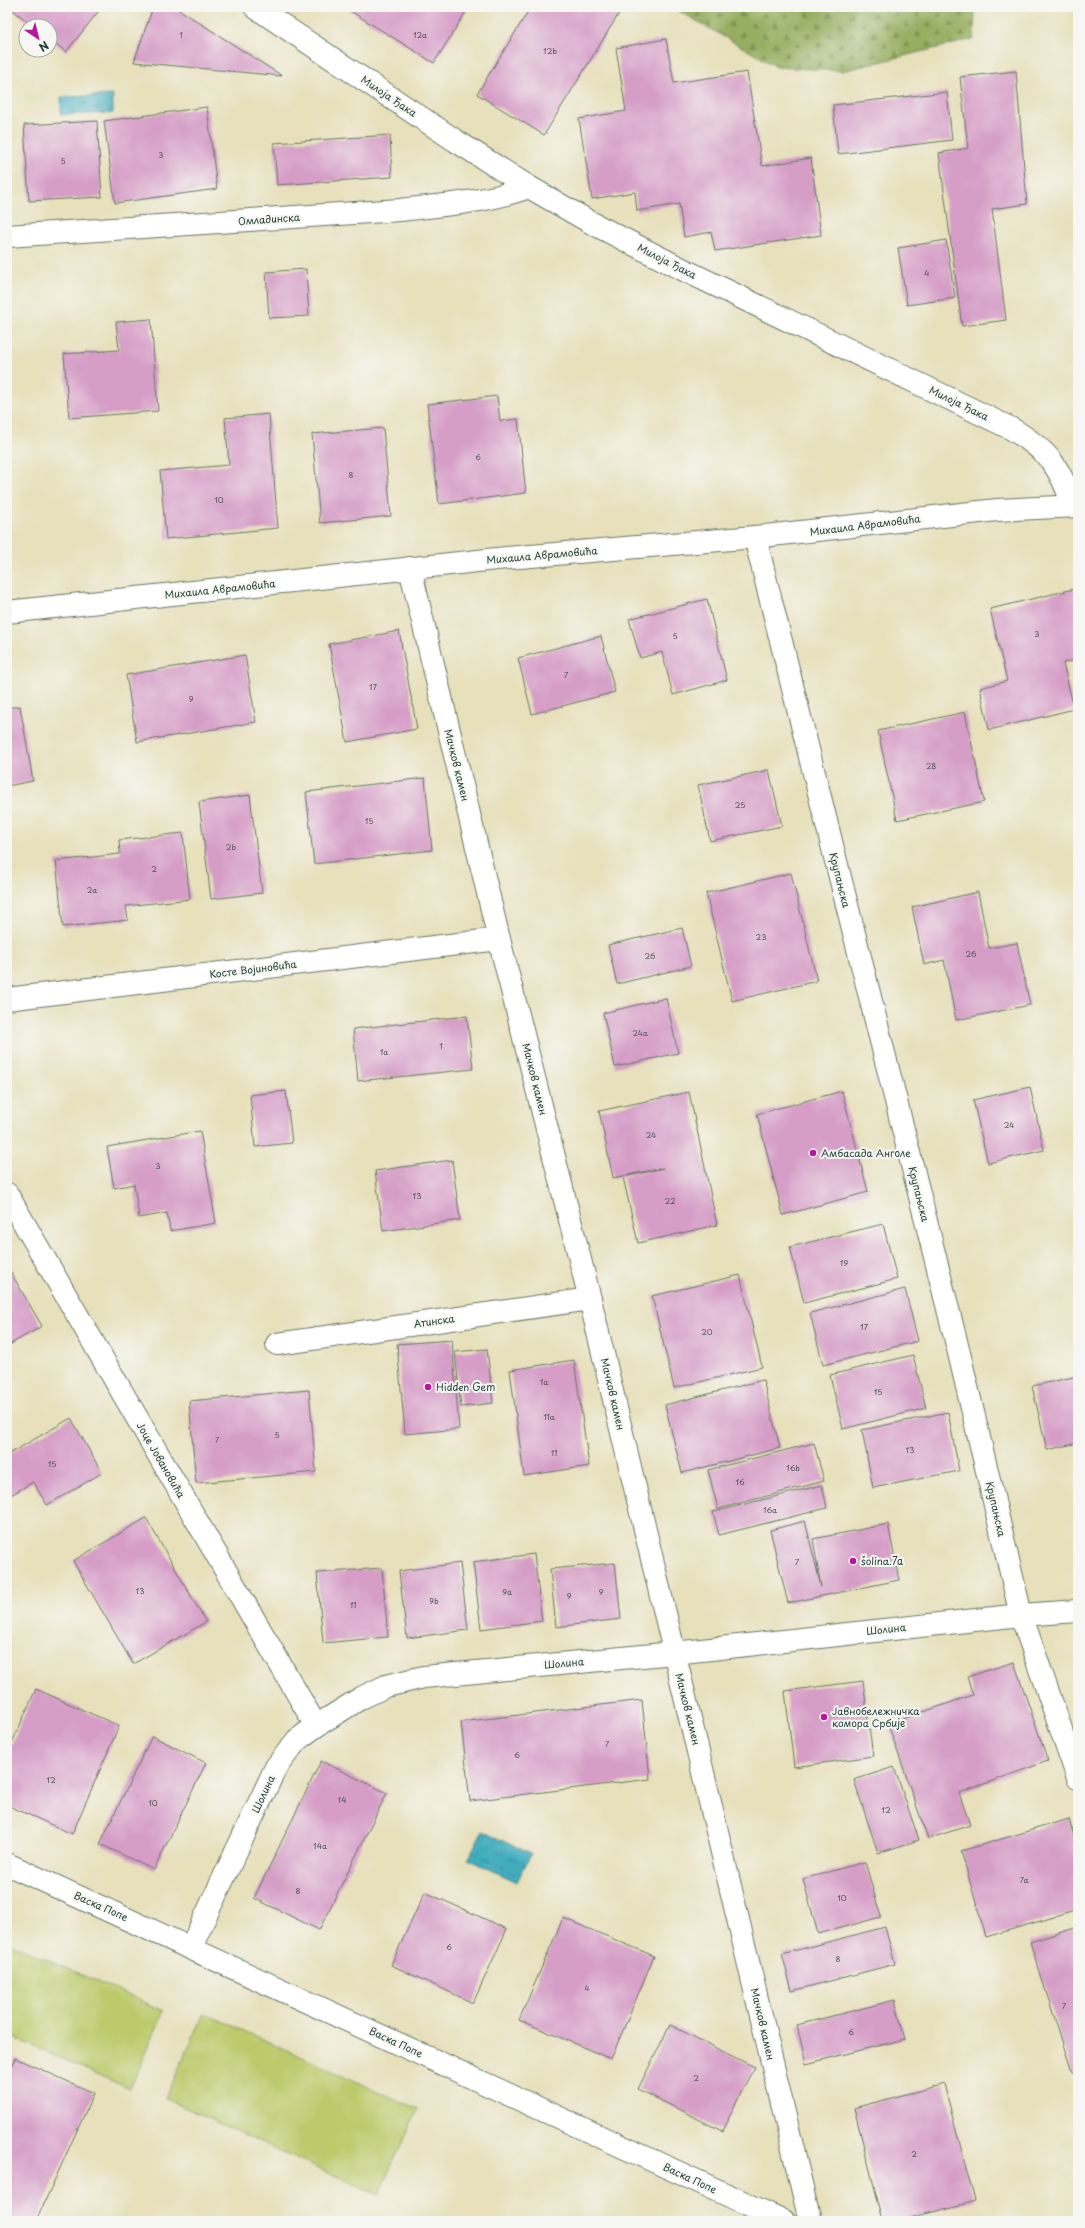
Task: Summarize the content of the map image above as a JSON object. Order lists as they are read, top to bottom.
{
  "streets": {
    "street": [
      "Милоја Ђака",
      "Омладинска",
      "Михаила Аврамовића",
      "Мачков камен",
      "Крупањска",
      "Косте Војиновића",
      "Атинска",
      "Јоце Јовановића",
      "Шолина",
      "Васка Попе"
    ]
  },
  "crossings": [
    ["Милоја Ђака", "Омладинска"],
    ["Милоја Ђака", "Михаила Аврамовића"],
    ["Михаила Аврамовића", "Мачков камен"],
    ["Михаила Аврамовића", "Крупањска"],
    ["Мачков камен", "Косте Војиновића"],
    ["Мачков камен", "Атинска"],
    ["Мачков камен", "Шолина"],
    ["Крупањска", "Шолина"],
    ["Јоце Јовановића", "Шолина"],
    ["Шолина", "Васка Попе"]
  ],
  "places": [
    "Амбасада Анголе",
    "Hidden Gem",
    "šolina.7a",
    "Јавнобележничка комора Србије"
  ],
  "house_numbers": [
    "1",
    "12a",
    "12b",
    "3",
    "5",
    "4",
    "6",
    "8",
    "10",
    "3",
    "5",
    "7",
    "17",
    "9",
    "28",
    "25",
    "15",
    "2b",
    "2",
    "2a",
    "23",
    "26",
    "26",
    "24a",
    "1",
    "1a",
    "24",
    "24",
    "3",
    "13",
    "22",
    "19",
    "17",
    "20",
    "1a",
    "15",
    "11a",
    "5",
    "7",
    "13",
    "11",
    "15",
    "16b",
    "16",
    "16a",
    "7",
    "13",
    "9a",
    "9",
    "9",
    "9b",
    "11",
    "7",
    "6",
    "12",
    "14",
    "10",
    "12",
    "14a",
    "7a",
    "8",
    "10",
    "6",
    "8",
    "4",
    "7",
    "6",
    "2",
    "2"
  ],
  "north": "bottom right"
}
